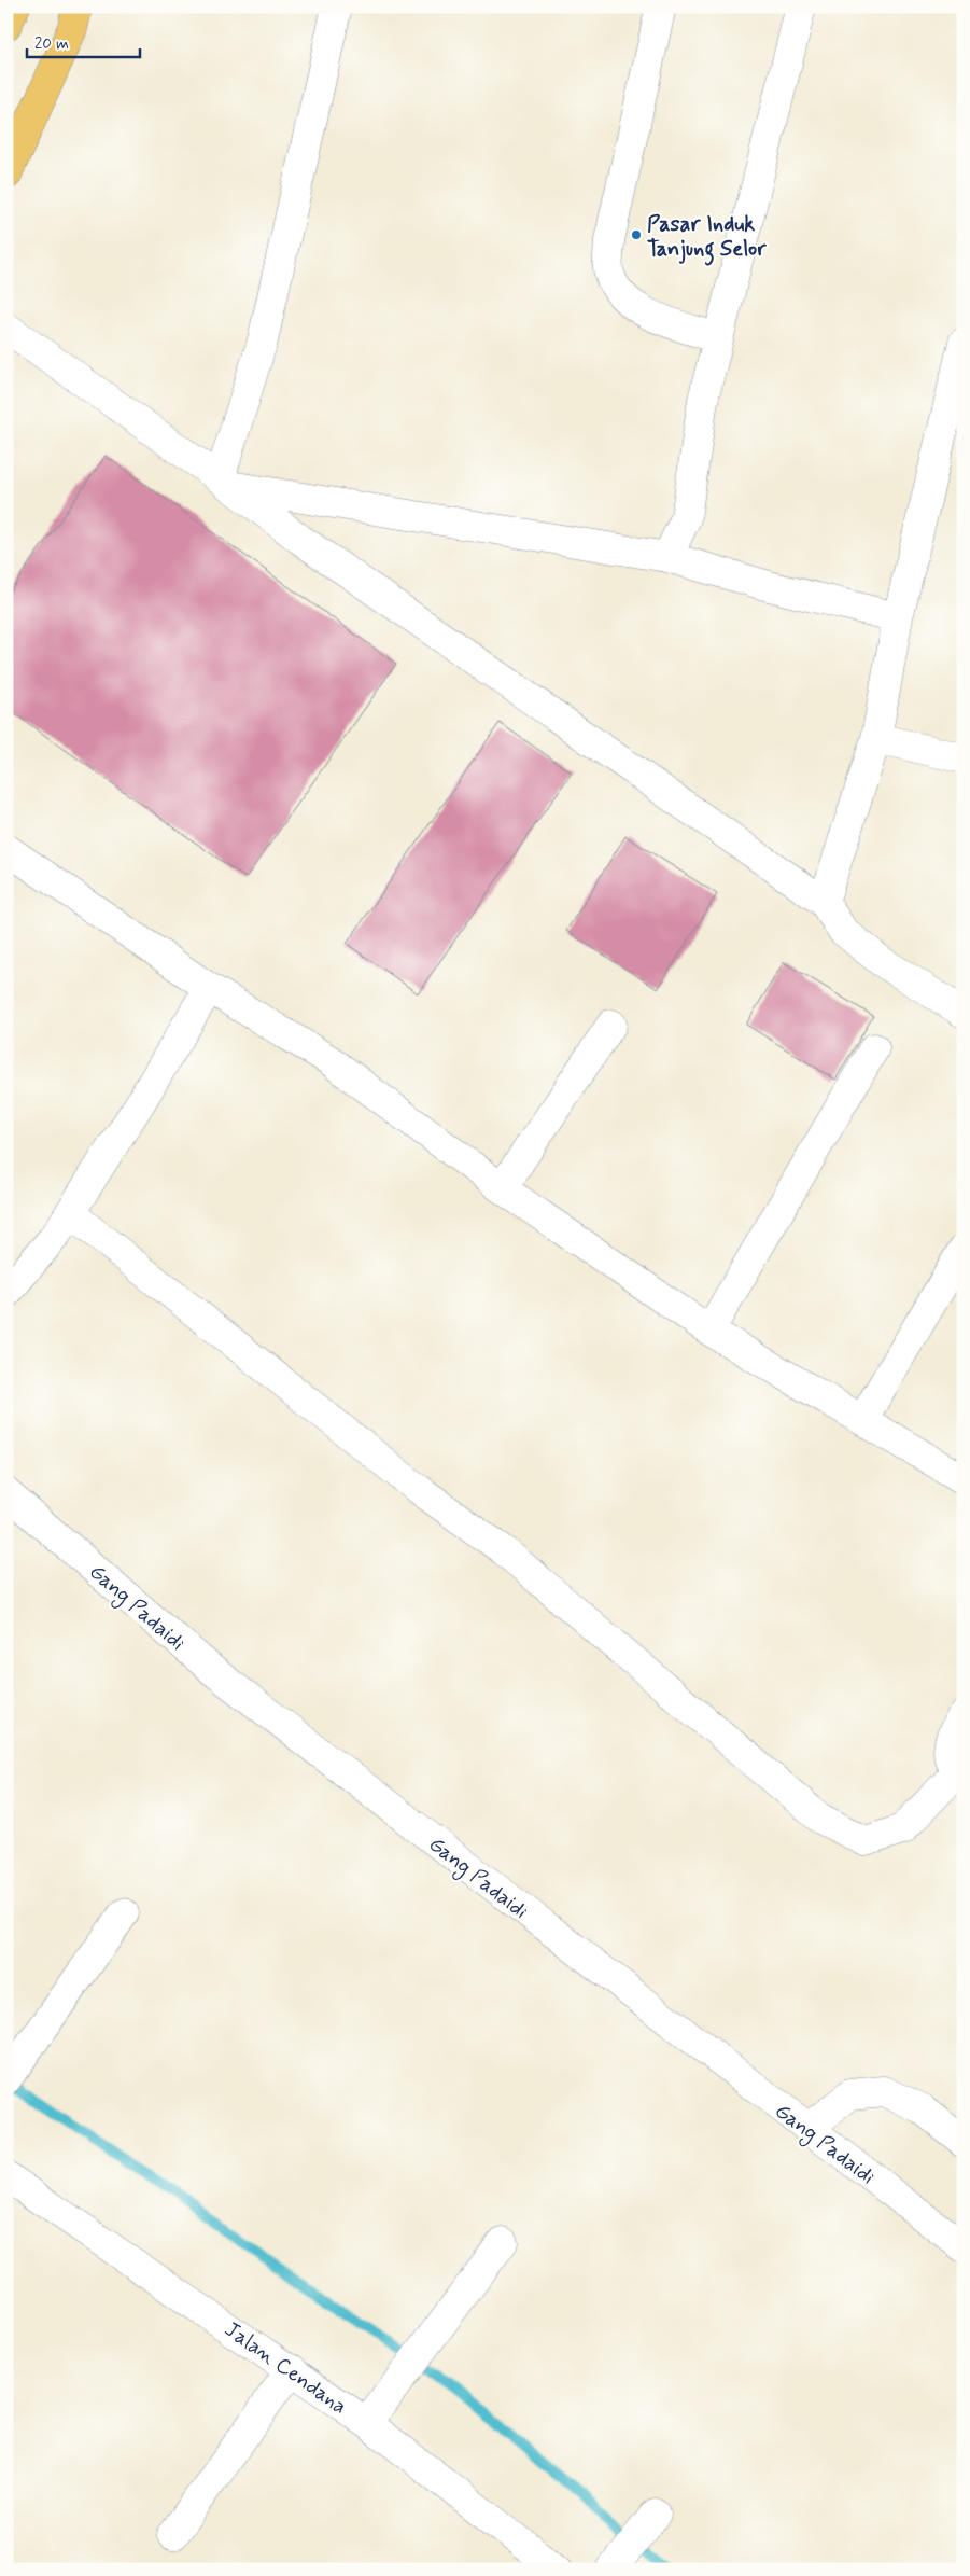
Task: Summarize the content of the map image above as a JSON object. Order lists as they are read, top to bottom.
{
  "streets": {
    "street": ["Gang Padaidi", "Jalan Cendana"]
  },
  "places": ["Pasar Induk Tanjung Selor"],
  "scale_bar": "20 m"
}
